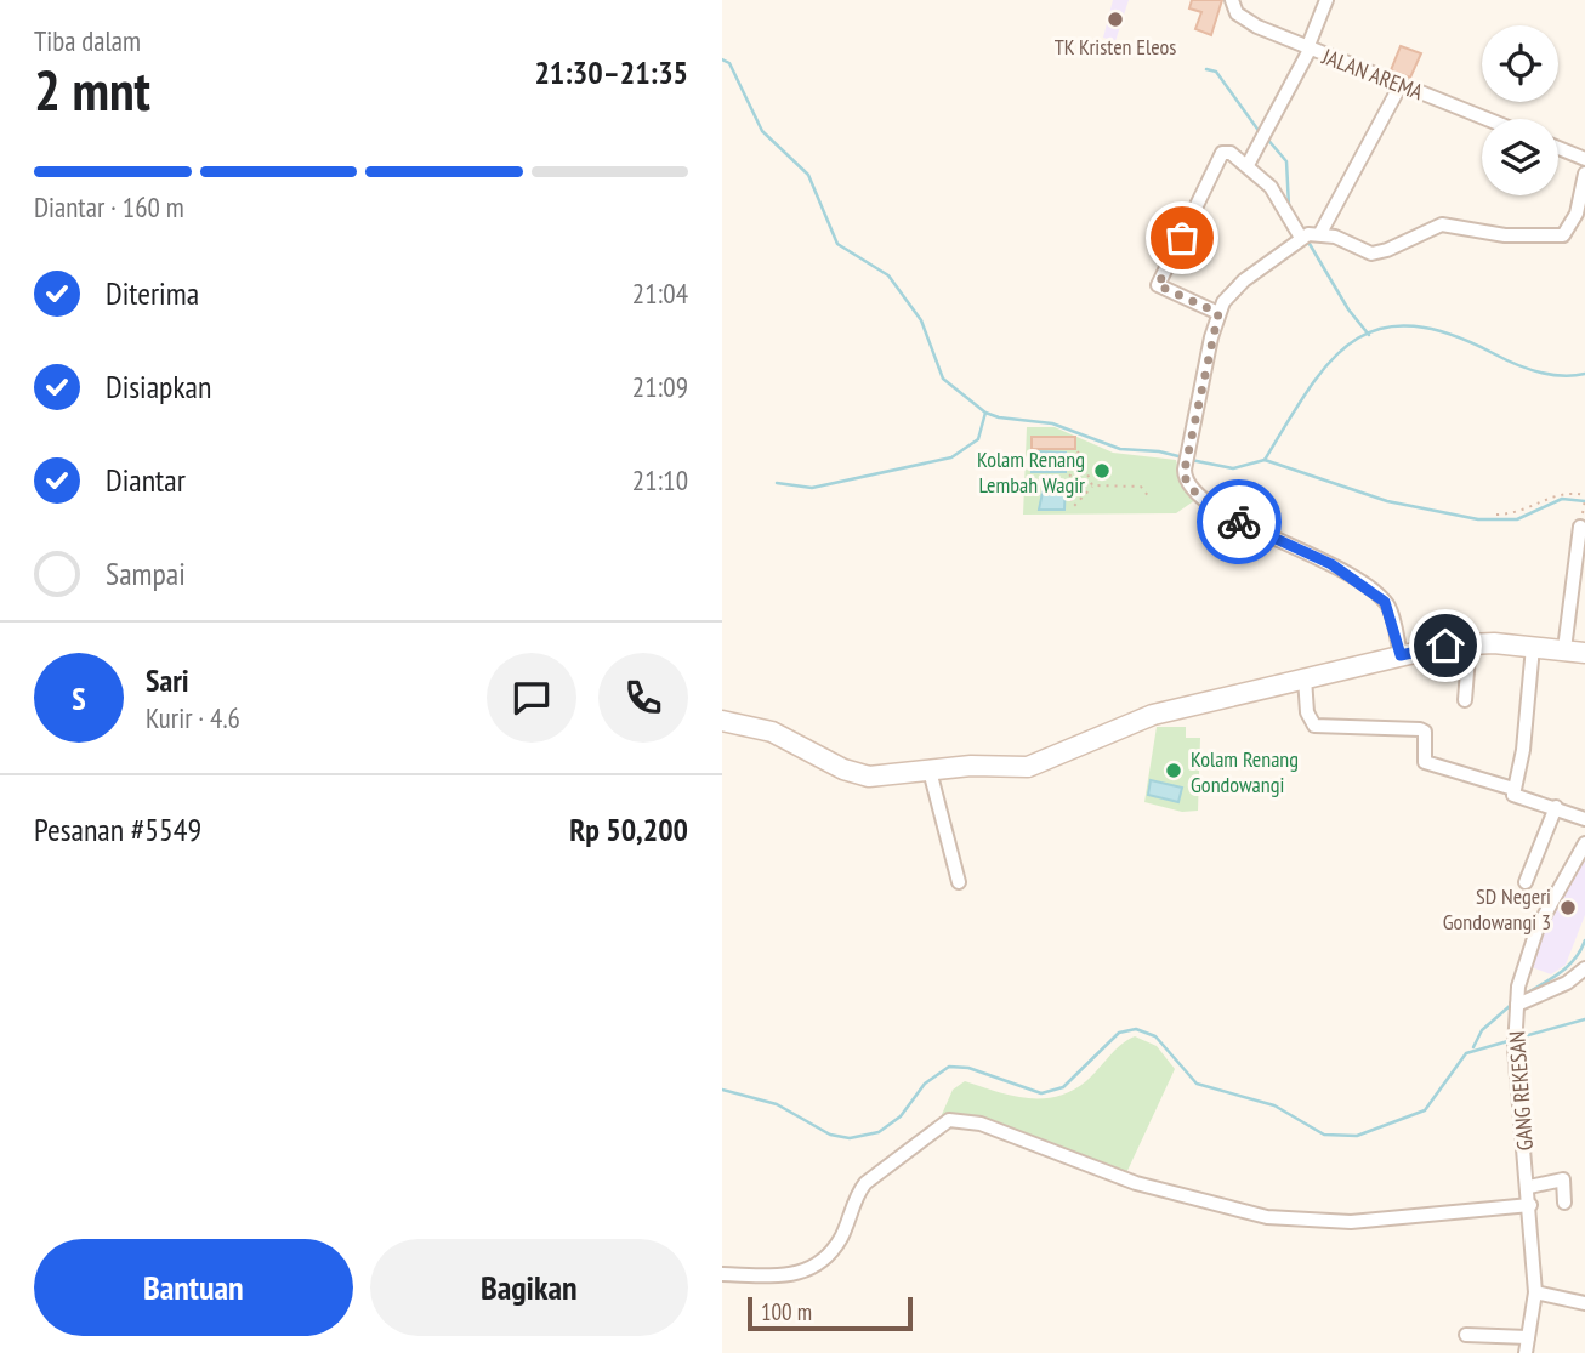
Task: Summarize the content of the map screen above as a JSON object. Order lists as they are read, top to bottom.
{
  "streets": {
    "street": ["JALAN AREMA", "GANG REKESAN"]
  },
  "places": [
    "TK Kristen Eleos",
    "Kolam Renang Lembah Wagir",
    "Kolam Renang Gondowangi",
    "SD Negeri Gondowangi 3"
  ],
  "scale_bar": "100 m",
  "page": {
    "heading": ["2 mnt", "Tiba dalam", "21:30–21:35"],
    "panel": [
      "Sari",
      "Kurir · 4.6",
      "Pesanan #5549",
      "Rp 50,200"
    ],
    "bar": "Diantar · 160 m",
    "list": [
      ["Diterima", "21:04"],
      ["Disiapkan", "21:09"],
      ["Diantar", "21:10"],
      "Sampai"
    ],
    "round": "S",
    "buttons": ["Bantuan", "Bagikan"],
    "scale": "100 m"
  }
}
